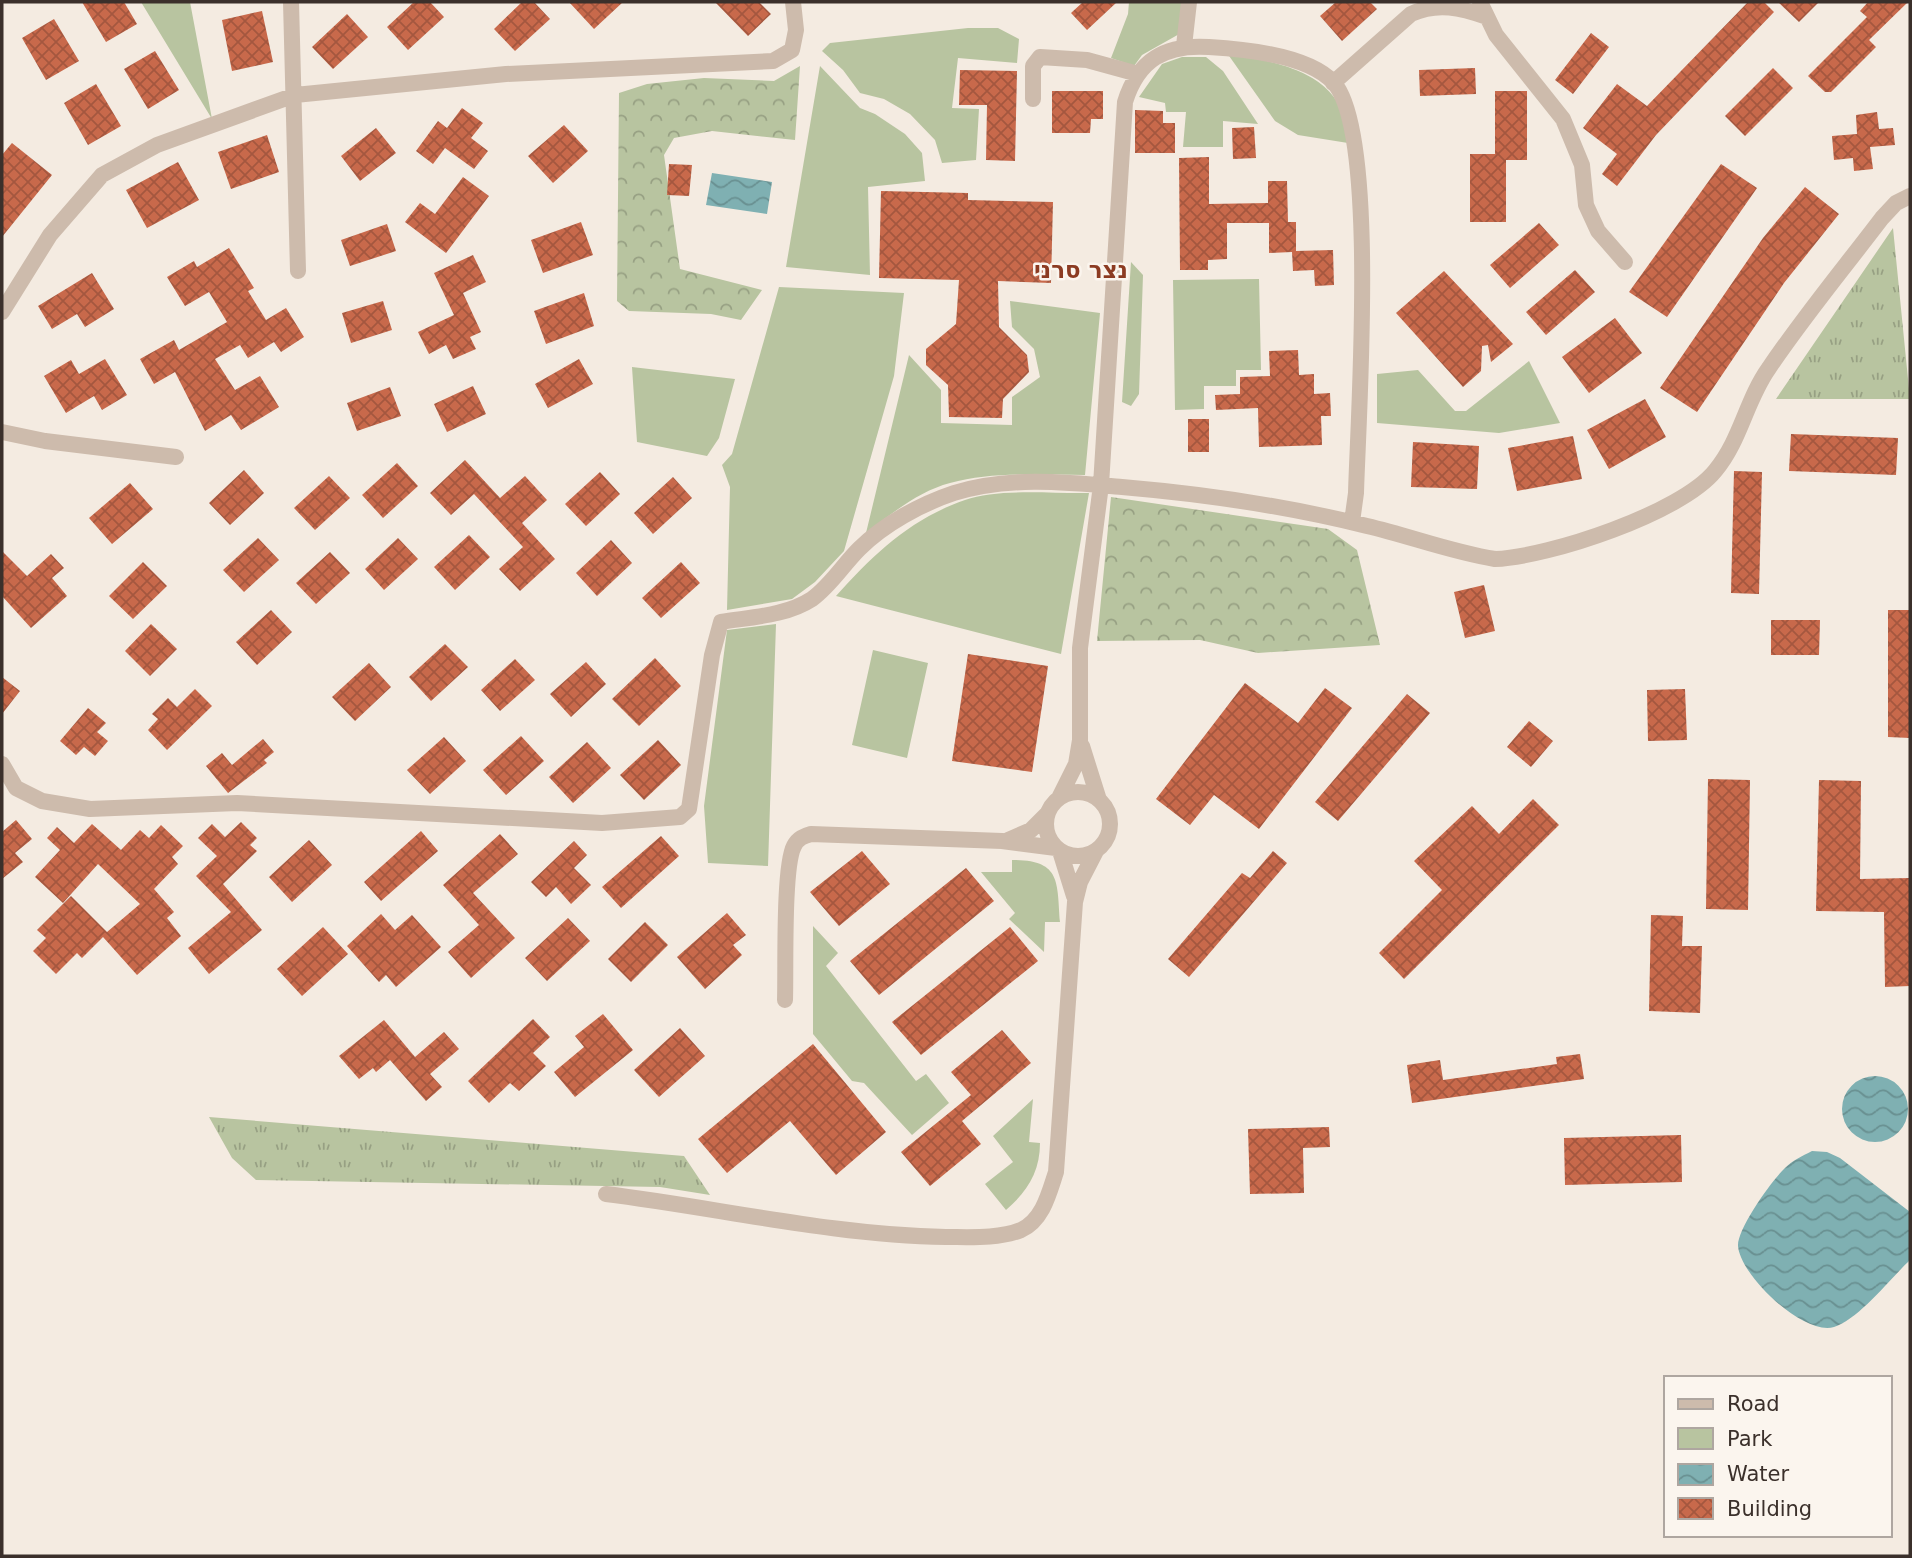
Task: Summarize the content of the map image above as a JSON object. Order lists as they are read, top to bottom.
{
  "districts": ["נצר סרני"],
  "legend": [
    "Road",
    "Park",
    "Water",
    "Building"
  ]
}
